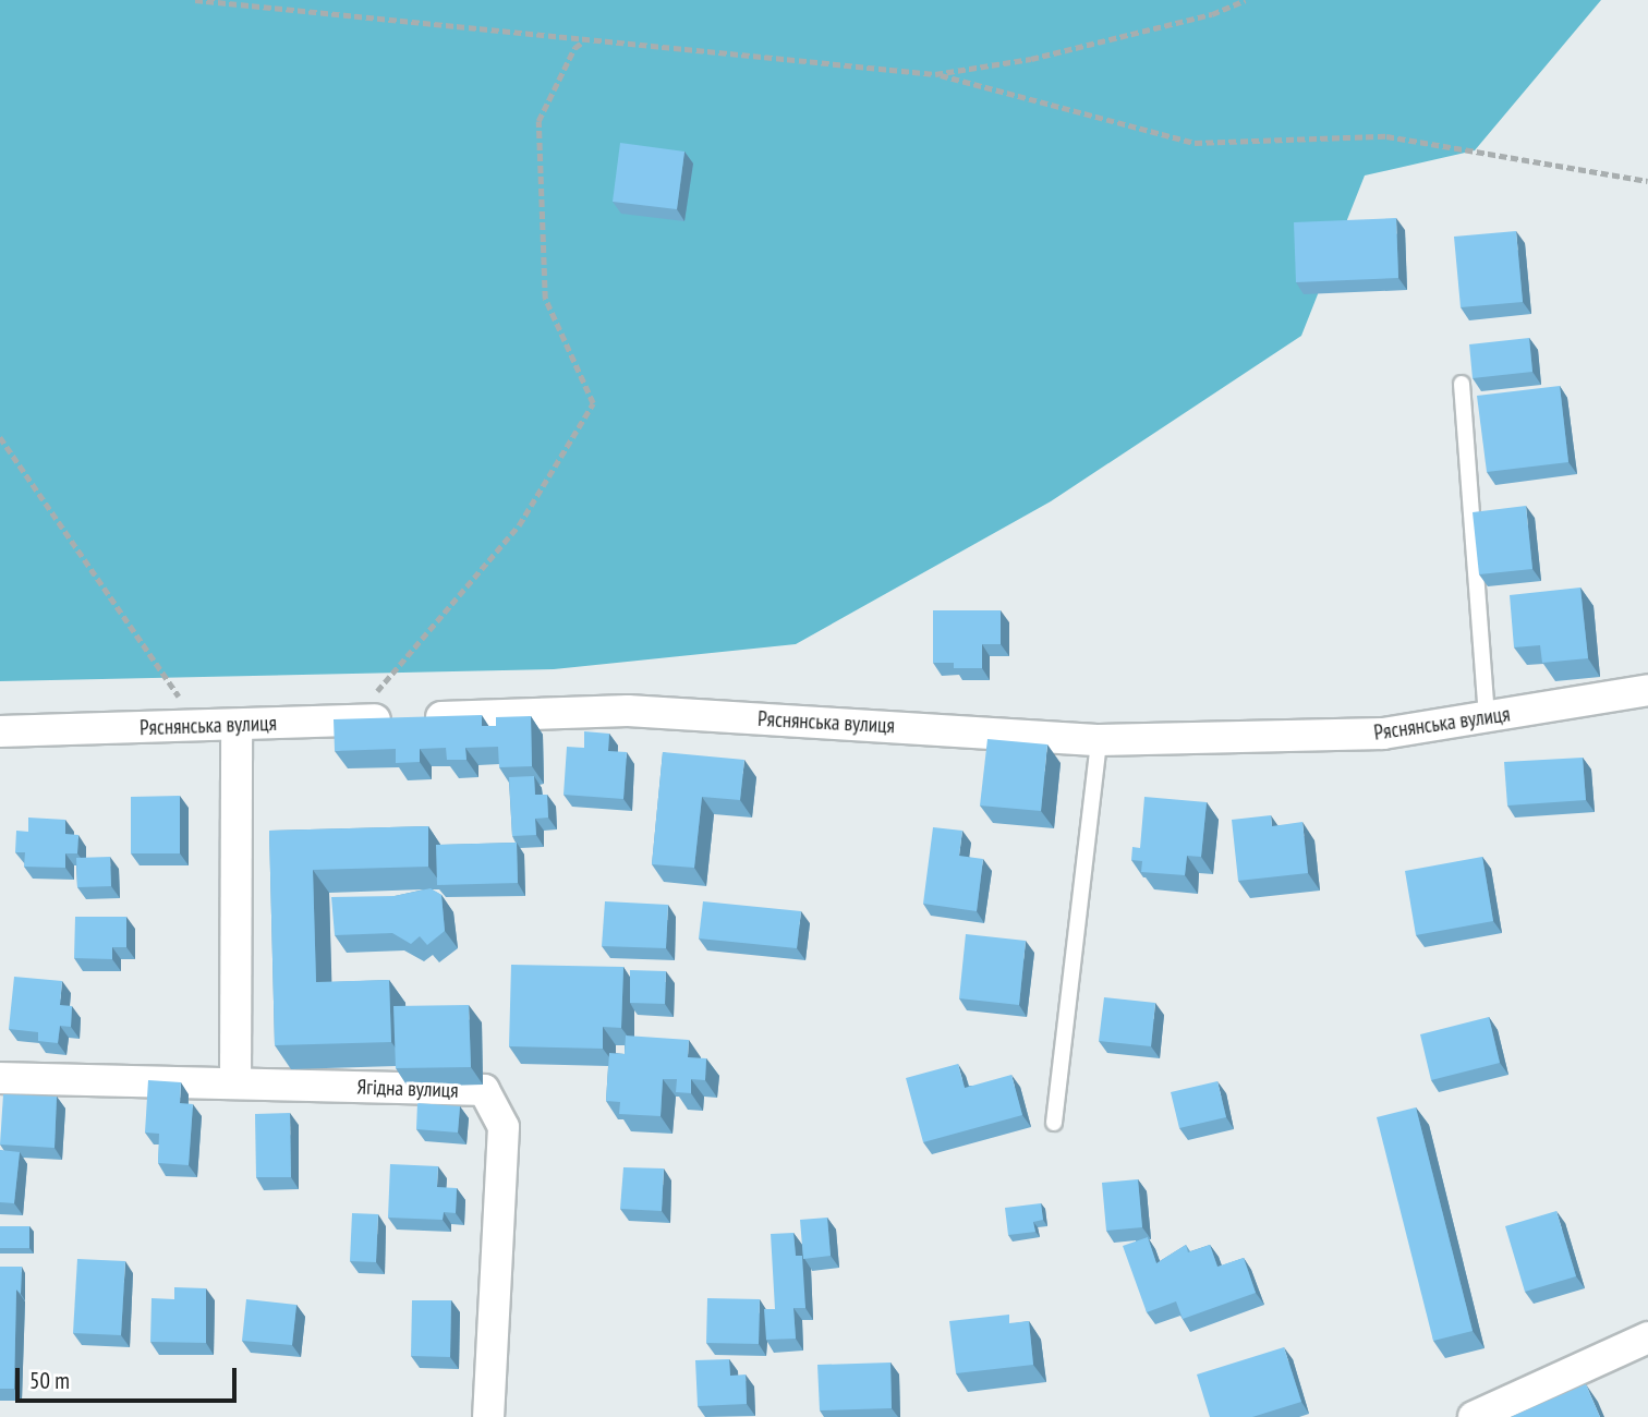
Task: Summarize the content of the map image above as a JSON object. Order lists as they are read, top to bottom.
{
  "streets": {
    "street": ["Ряснянська вулиця", "Ягідна вулиця"]
  },
  "scale_bar": "50 m"
}
